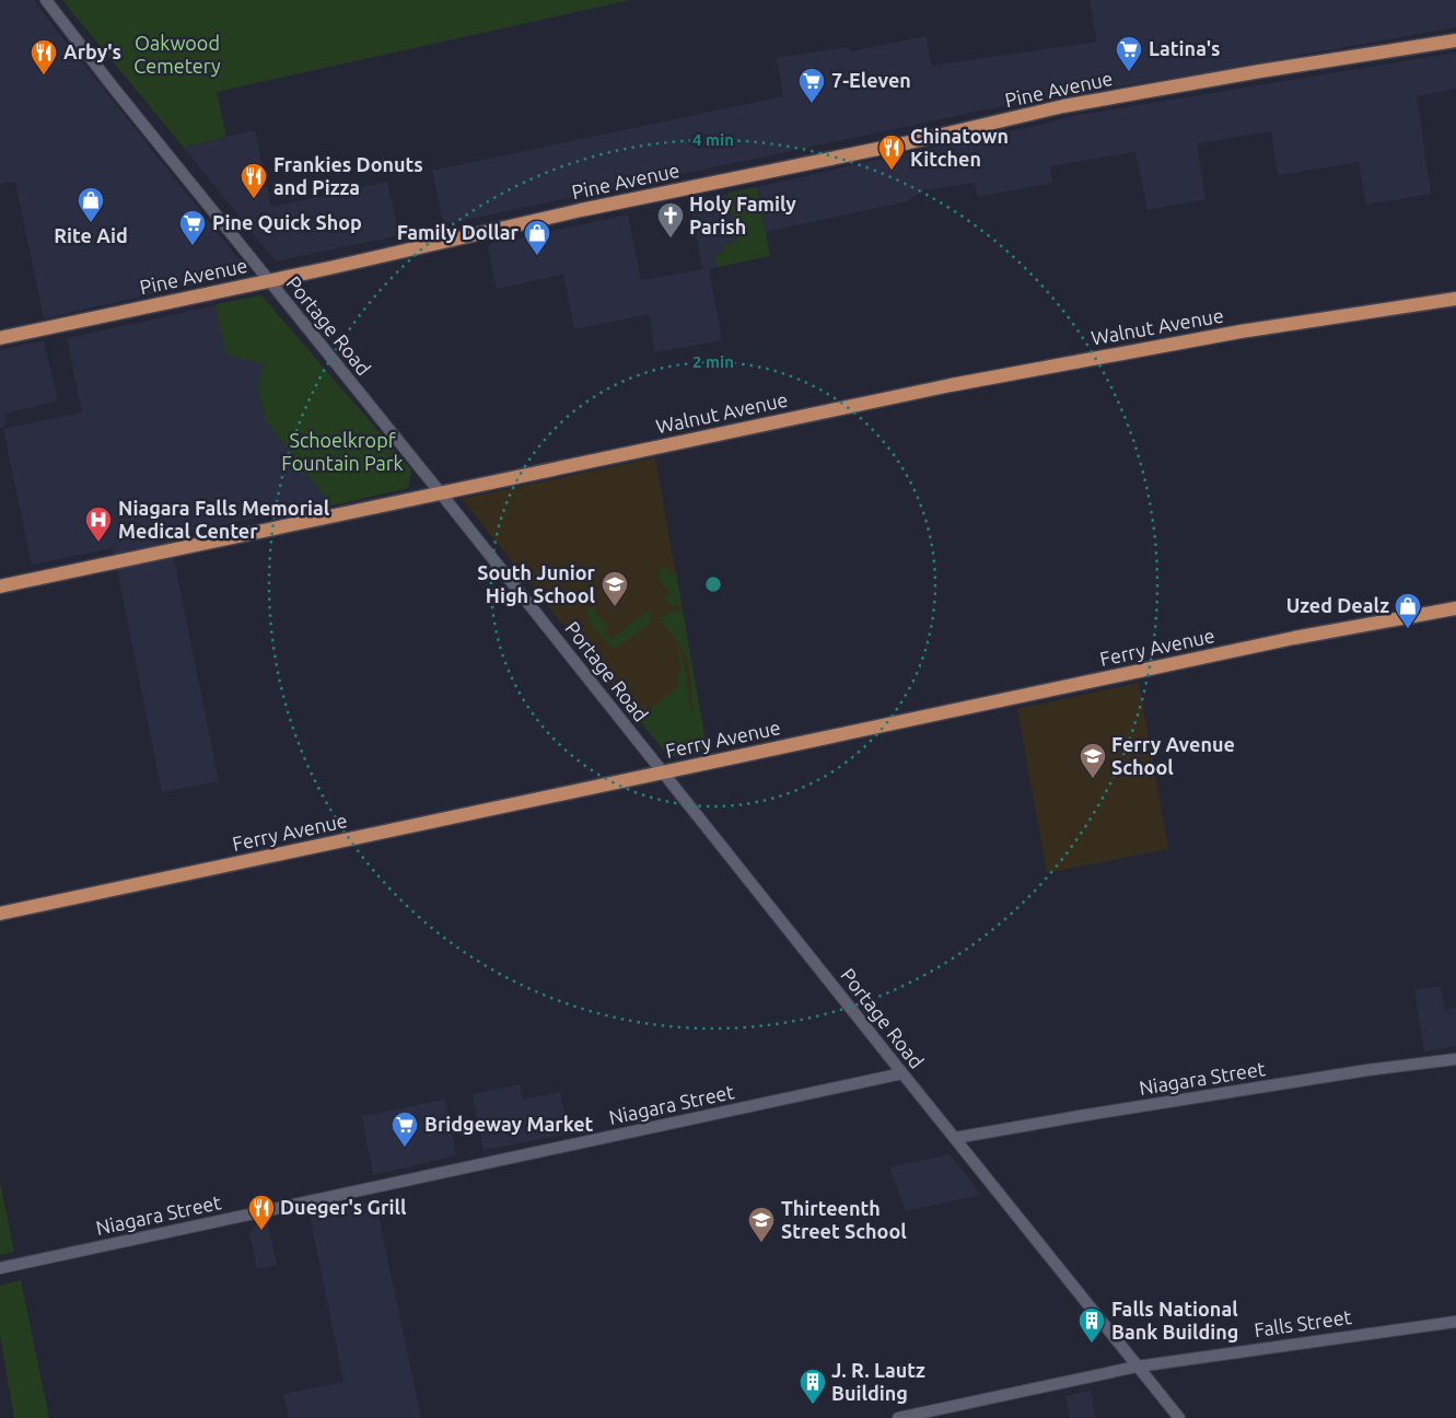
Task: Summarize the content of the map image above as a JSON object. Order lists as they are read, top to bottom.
{
  "streets": {
    "main road": ["Pine Avenue", "Walnut Avenue", "Ferry Avenue"],
    "street": ["Portage Road", "Niagara Street", "Falls Street"]
  },
  "crossings": [
    ["Pine Avenue", "Portage Road"],
    ["Portage Road", "Walnut Avenue"],
    ["Portage Road", "Ferry Avenue"],
    ["Portage Road", "Niagara Street"],
    ["Portage Road", "Falls Street"]
  ],
  "parks": ["Oakwood Cemetery", "Schoelkropf Fountain Park"],
  "places": {
    "supermarket": [
      "Latina's",
      "7-Eleven",
      "Pine Quick Shop",
      "Bridgeway Market"
    ],
    "restaurant": [
      "Arby's",
      "Chinatown Kitchen",
      "Frankies Donuts and Pizza",
      "Dueger's Grill"
    ],
    "shop": ["Rite Aid", "Family Dollar", "Uzed Dealz"],
    "church": ["Holy Family Parish"],
    "hospital": ["Niagara Falls Memorial Medical Center"],
    "school or university": ["South Junior High School", "Ferry Avenue School", "Thirteenth Street School"],
    "building": ["Falls National Bank Building", "J. R. Lautz Building"]
  },
  "rings": ["4 min", "2 min"]
}
